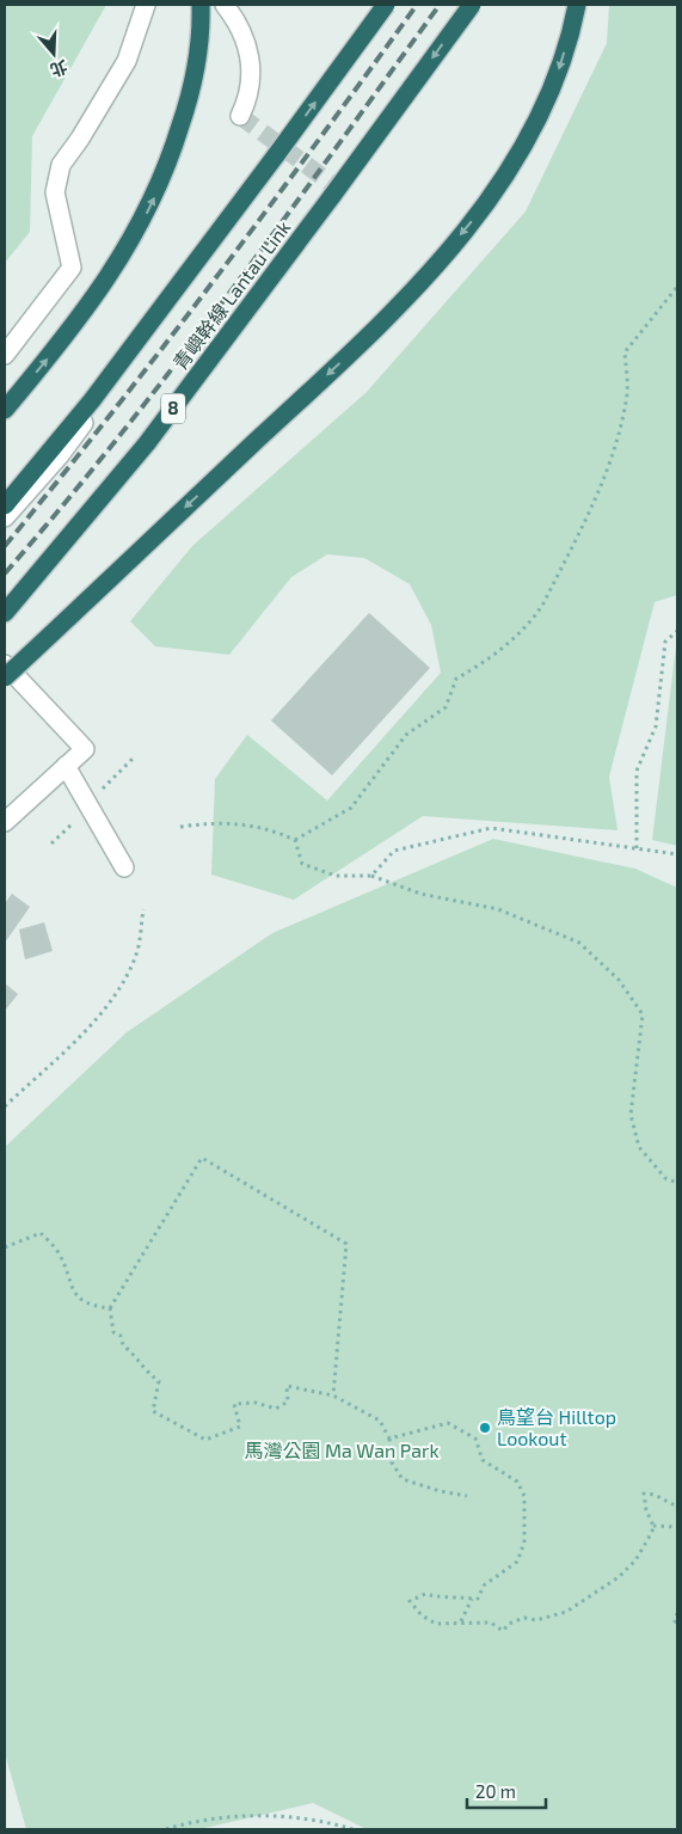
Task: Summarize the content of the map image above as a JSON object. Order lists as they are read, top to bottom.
{
  "streets": {
    "highway": ["青嶼幹線 Lantau Link", "8"]
  },
  "crossings": [
    ["青嶼幹線 Lantau Link", "8"]
  ],
  "parks": ["馬灣公園 Ma Wan Park"],
  "places": ["鳥望台 Hilltop Lookout"],
  "scale_bar": "20 m",
  "north": "bottom"
}
